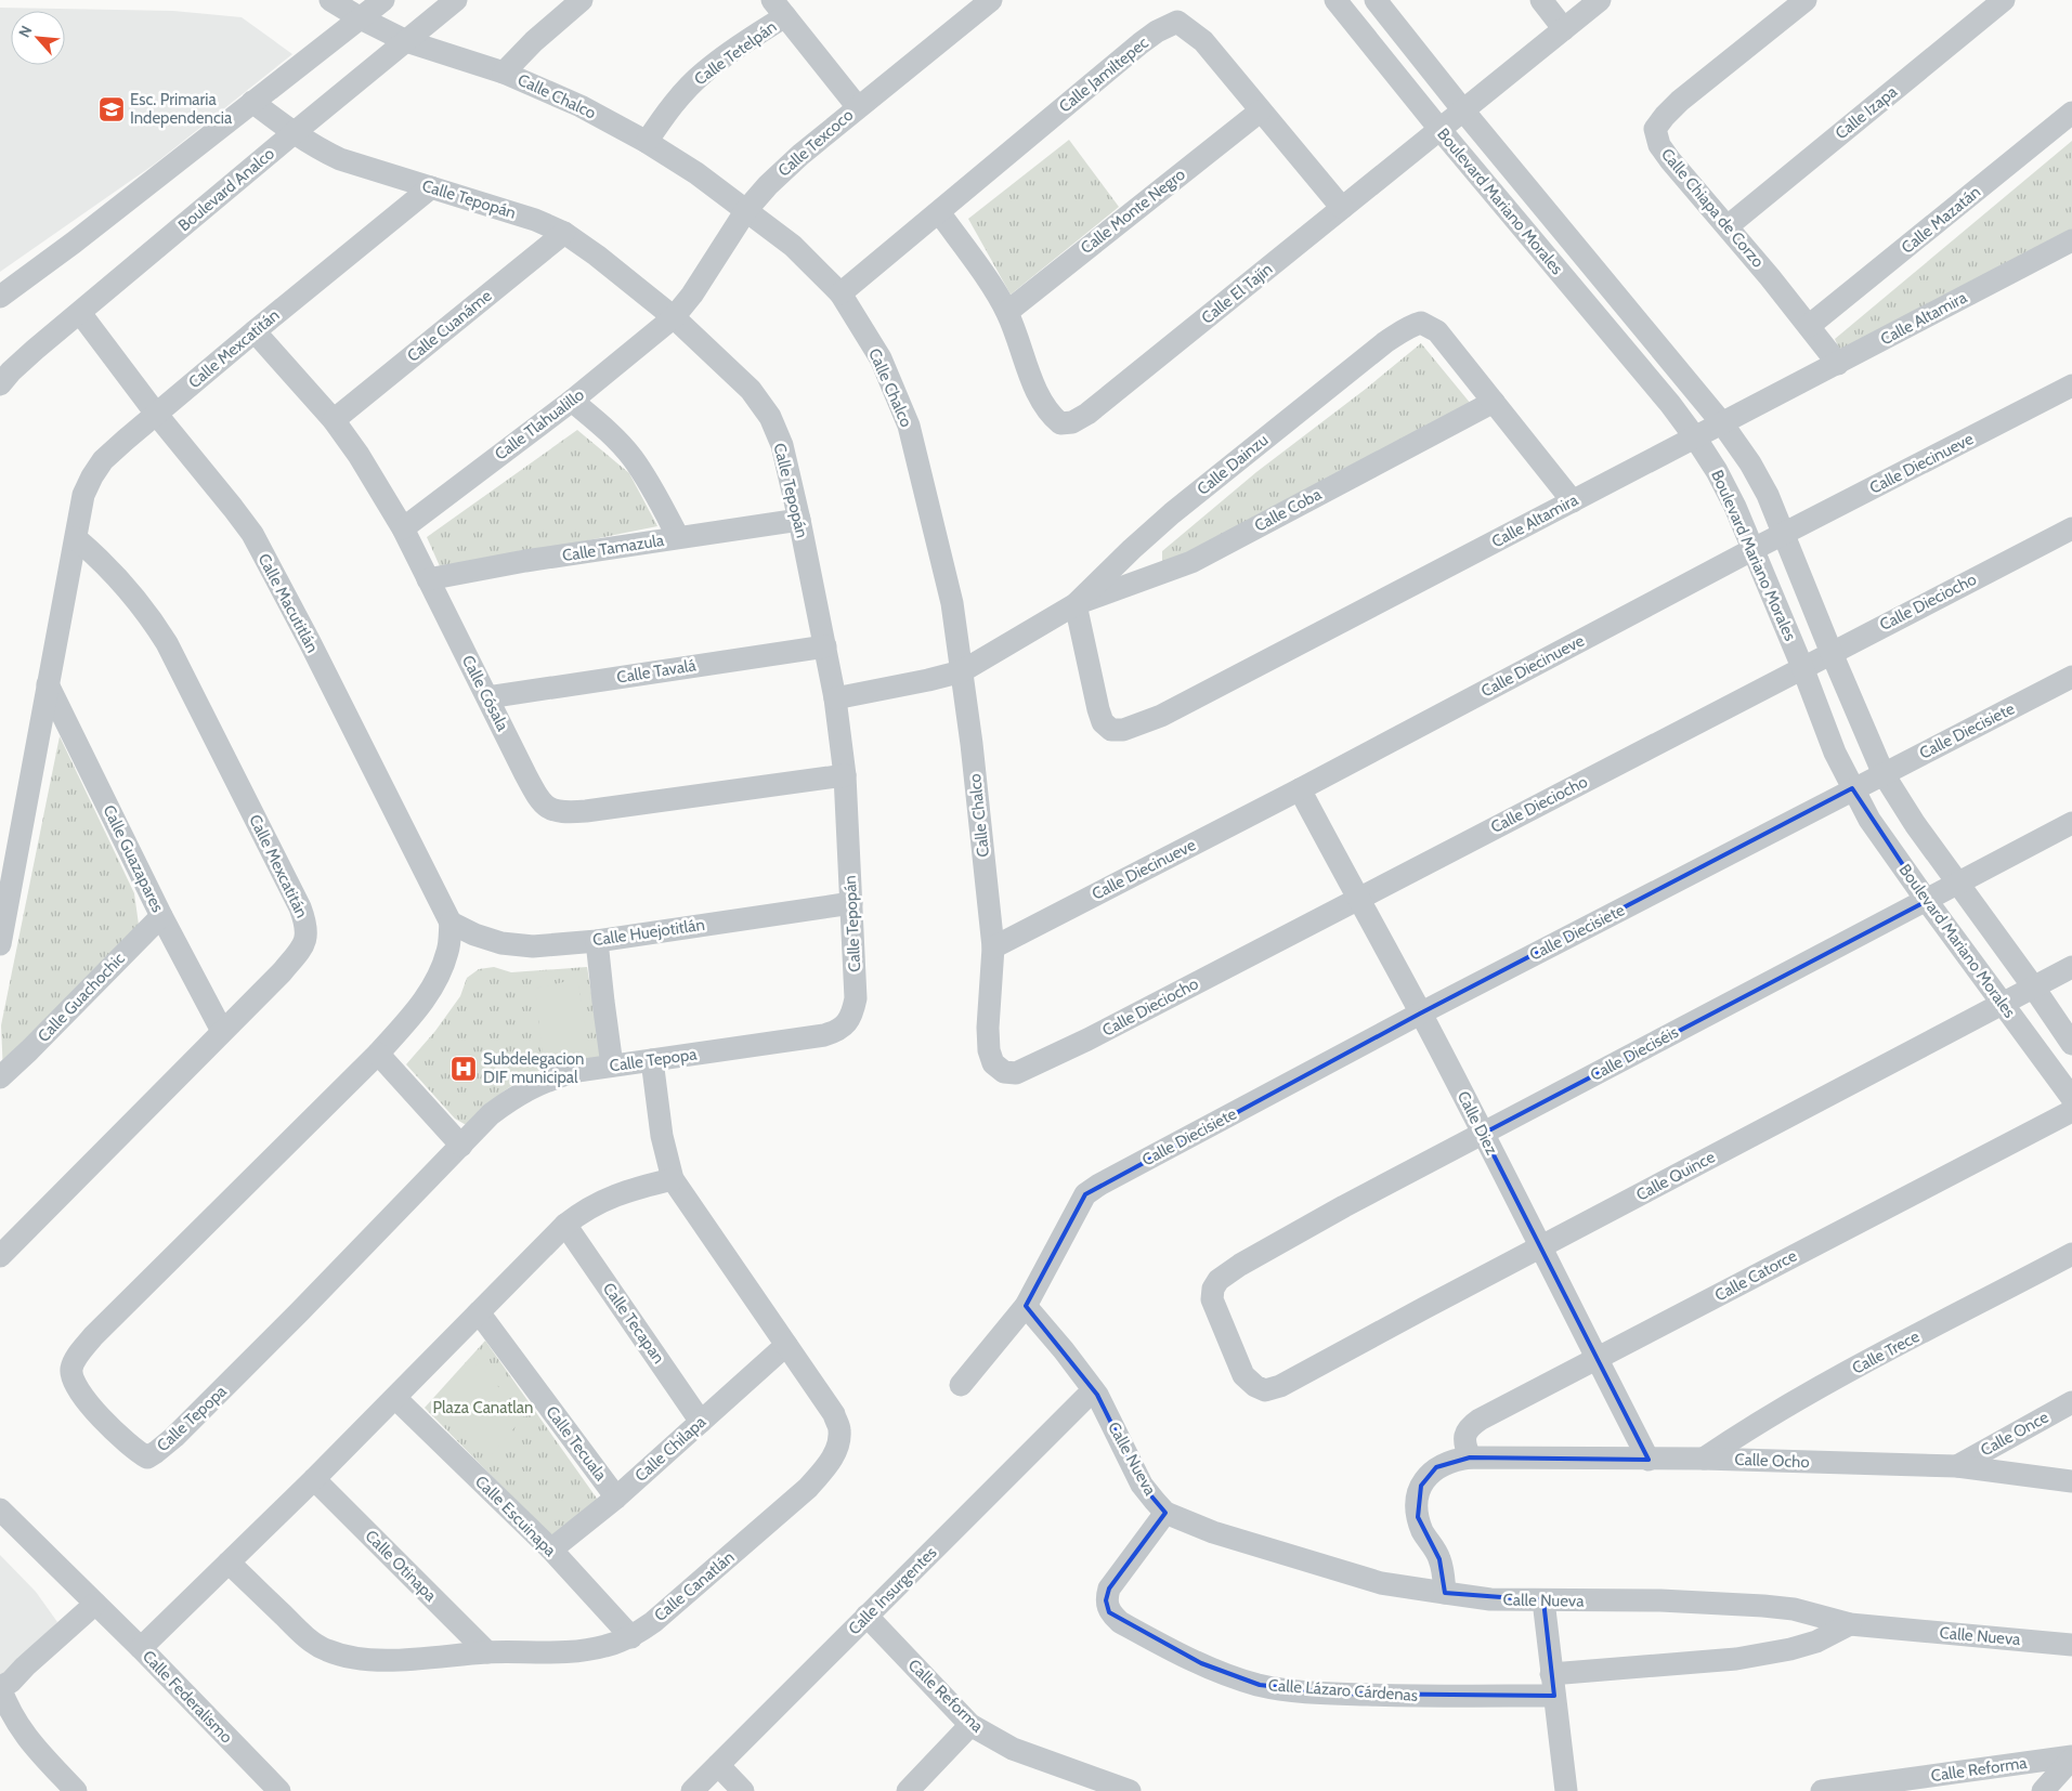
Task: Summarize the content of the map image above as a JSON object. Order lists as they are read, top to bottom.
{
  "streets": {
    "street": [
      "Calle Tetelpán",
      "Calle Jamiltepec",
      "Calle Chalco",
      "Calle Izapa",
      "Calle Texcoco",
      "Boulevard Analco",
      "Calle Tepopán",
      "Boulevard Mariano Morales",
      "Calle Chiapa de Corzo",
      "Calle Monte Negro",
      "Calle Mazatán",
      "Calle El Tajín",
      "Calle Altamira",
      "Calle Cuanáme",
      "Calle Mexcatitán",
      "Calle Tlahualillo",
      "Calle Diecinueve",
      "Calle Dainzu",
      "Calle Coba",
      "Calle Tamazula",
      "Calle Dieciocho",
      "Calle Macutitlán",
      "Calle Tavalá",
      "Calle Cósala",
      "Calle Diecisiete",
      "Calle Guazapares",
      "Calle Huejotitlán",
      "Calle Guachochic",
      "Calle Dieciséis",
      "Calle Tepopa",
      "Calle Diez",
      "Calle Quince",
      "Calle Catorce",
      "Calle Tecapan",
      "Calle Trece",
      "Calle Once",
      "Calle Tecuala",
      "Calle Chilapa",
      "Calle Nueva",
      "Calle Ocho",
      "Calle Escuinapa",
      "Calle Otinapa",
      "Calle Canatlán",
      "Calle Insurgentes",
      "Calle Lázaro Cárdenas",
      "Calle Reforma",
      "Calle Federalismo"
    ]
  },
  "crossings": [
    ["Calle Tetelpán", "Calle Chalco"],
    ["Calle Jamiltepec", "Calle Chalco"],
    ["Calle Jamiltepec", "Calle Monte Negro"],
    ["Calle Jamiltepec", "Calle El Tajín"],
    ["Calle Chalco", "Calle Texcoco"],
    ["Calle Chalco", "Boulevard Analco"],
    ["Calle Chalco", "Calle Diecinueve"],
    ["Calle Chalco", "Calle Dainzu"],
    ["Calle Chalco", "Calle Dieciocho"],
    ["Calle Izapa", "Calle Chiapa de Corzo"],
    ["Calle Texcoco", "Calle Tepopán"],
    ["Calle Texcoco", "Calle Tlahualillo"],
    ["Boulevard Analco", "Calle Tepopán"],
    ["Boulevard Analco", "Calle Macutitlán"],
    ["Calle Tepopán", "Calle Cuanáme"],
    ["Calle Tepopán", "Calle Mexcatitán"],
    ["Calle Tepopán", "Calle Tlahualillo"],
    ["Calle Tepopán", "Calle Dainzu"],
    ["Calle Tepopán", "Calle Tamazula"],
    ["Calle Tepopán", "Calle Tavalá"],
    ["Calle Tepopán", "Calle Cósala"],
    ["Calle Tepopán", "Calle Huejotitlán"],
    ["Calle Tepopán", "Calle Tepopa"],
    ["Boulevard Mariano Morales", "Calle El Tajín"],
    ["Boulevard Mariano Morales", "Calle Altamira"],
    ["Boulevard Mariano Morales", "Calle Diecinueve"],
    ["Boulevard Mariano Morales", "Calle Dieciocho"],
    ["Boulevard Mariano Morales", "Calle Diecisiete"],
    ["Boulevard Mariano Morales", "Calle Dieciséis"],
    ["Boulevard Mariano Morales", "Calle Quince"],
    ["Calle Chiapa de Corzo", "Calle Mazatán"],
    ["Calle Chiapa de Corzo", "Calle Altamira"],
    ["Calle Monte Negro", "Calle El Tajín"],
    ["Calle Altamira", "Calle Dainzu"],
    ["Calle Altamira", "Calle Coba"],
    ["Calle Cuanáme", "Calle Cósala"],
    ["Calle Mexcatitán", "Calle Macutitlán"],
    ["Calle Mexcatitán", "Calle Cósala"],
    ["Calle Mexcatitán", "Calle Guazapares"],
    ["Calle Tlahualillo", "Calle Cósala"],
    ["Calle Diecinueve", "Calle Diez"],
    ["Calle Dainzu", "Calle Coba"],
    ["Calle Tamazula", "Calle Cósala"],
    ["Calle Dieciocho", "Calle Diez"],
    ["Calle Macutitlán", "Calle Huejotitlán"],
    ["Calle Macutitlán", "Calle Tepopa"],
    ["Calle Tavalá", "Calle Cósala"],
    ["Calle Diecisiete", "Calle Diez"],
    ["Calle Diecisiete", "Calle Nueva"],
    ["Calle Guazapares", "Calle Guachochic"],
    ["Calle Huejotitlán", "Calle Tepopa"],
    ["Calle Dieciséis", "Calle Diez"],
    ["Calle Dieciséis", "Calle Quince"],
    ["Calle Tepopa", "Calle Canatlán"],
    ["Calle Diez", "Calle Quince"],
    ["Calle Diez", "Calle Catorce"],
    ["Calle Diez", "Calle Ocho"],
    ["Calle Catorce", "Calle Ocho"],
    ["Calle Tecapan", "Calle Chilapa"],
    ["Calle Trece", "Calle Ocho"],
    ["Calle Once", "Calle Ocho"],
    ["Calle Tecuala", "Calle Chilapa"],
    ["Calle Chilapa", "Calle Escuinapa"],
    ["Calle Chilapa", "Calle Canatlán"],
    ["Calle Nueva", "Calle Ocho"],
    ["Calle Nueva", "Calle Insurgentes"],
    ["Calle Nueva", "Calle Lázaro Cárdenas"],
    ["Calle Escuinapa", "Calle Canatlán"],
    ["Calle Otinapa", "Calle Canatlán"],
    ["Calle Insurgentes", "Calle Reforma"]
  ],
  "parks": ["Plaza Canatlan"],
  "places": {
    "school or university": ["Esc. Primaria Independencia"],
    "hospital": ["Subdelegacion DIF municipal"]
  },
  "north": "top left"
}
